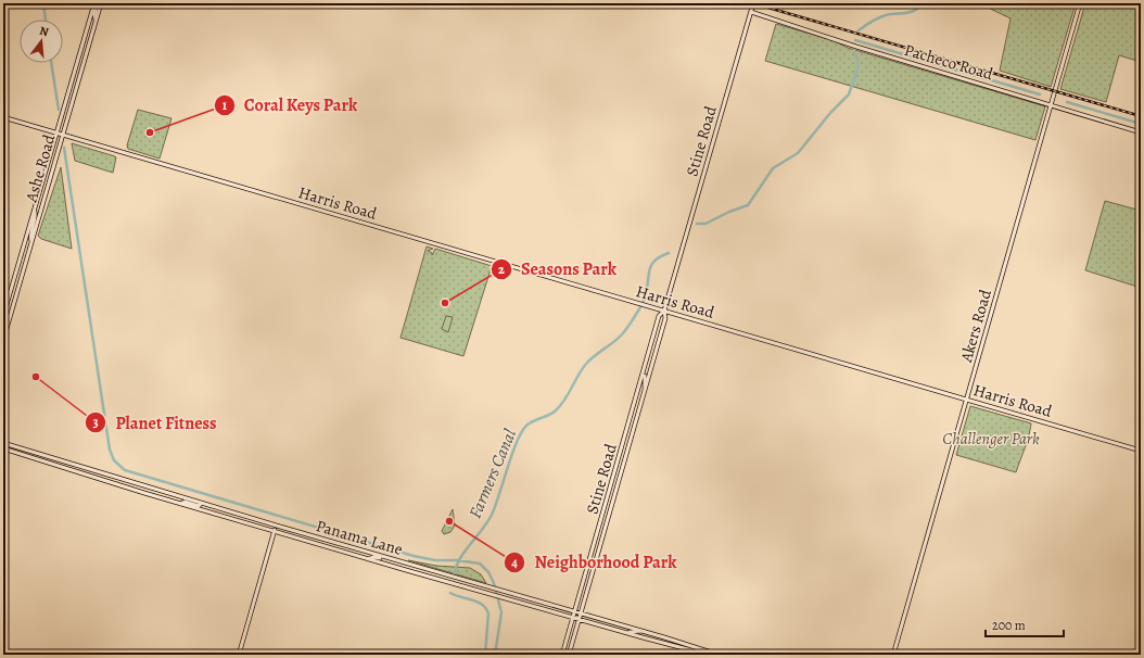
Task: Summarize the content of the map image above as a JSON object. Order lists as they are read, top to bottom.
{
  "streets": {
    "street": [
      "Pacheco Road",
      "Stine Road",
      "Ashe Road",
      "Harris Road",
      "Akers Road",
      "Panama Lane"
    ]
  },
  "crossings": [
    ["Pacheco Road", "Stine Road"],
    ["Pacheco Road", "Akers Road"],
    ["Stine Road", "Harris Road"],
    ["Stine Road", "Panama Lane"],
    ["Ashe Road", "Harris Road"],
    ["Harris Road", "Akers Road"]
  ],
  "water": ["Farmers Canal"],
  "parks": ["Challenger Park"],
  "places": [
    "Coral Keys Park",
    "Seasons Park",
    "Planet Fitness",
    "Neighborhood Park"
  ],
  "scale_bar": "200 m",
  "north": "top"
}
